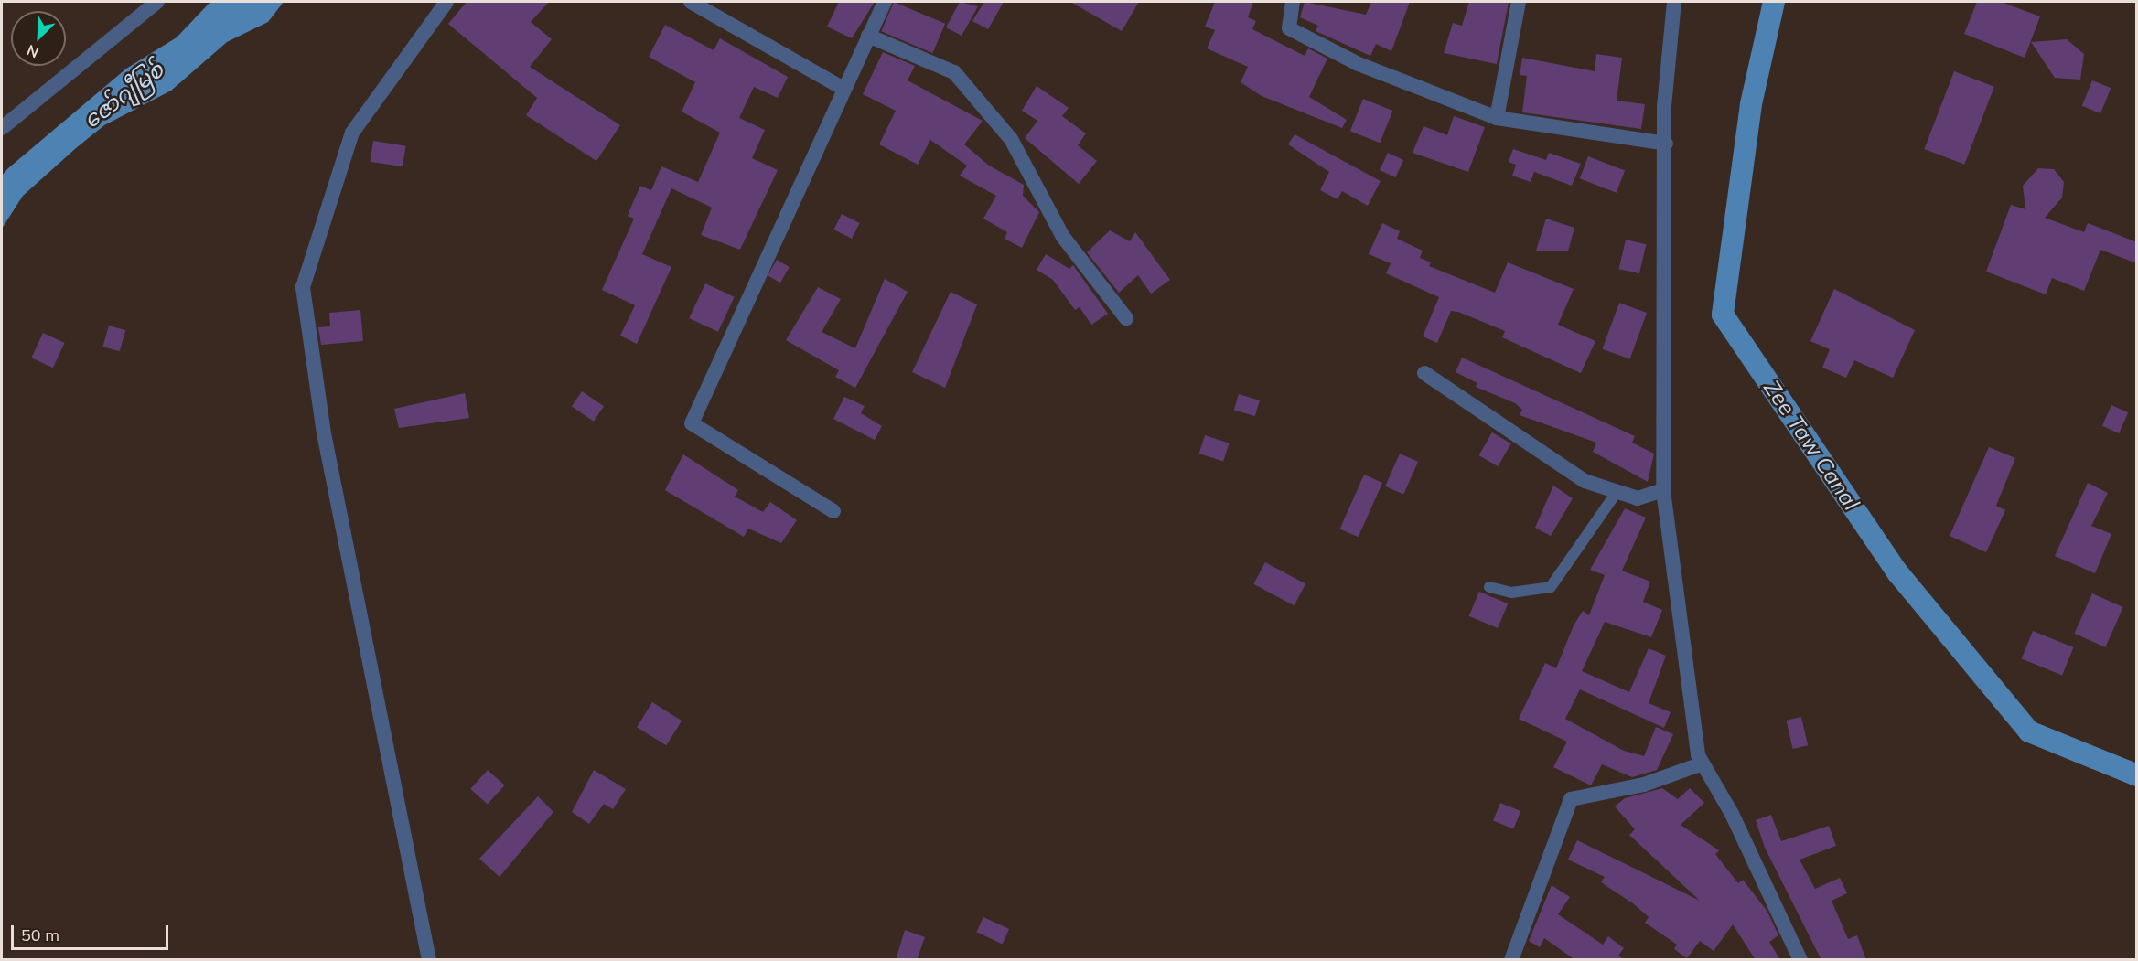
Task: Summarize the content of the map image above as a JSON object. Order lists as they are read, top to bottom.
{
  "water": ["ဇော်ဂျီမြစ်", "Zee Taw Canal"],
  "scale_bar": "50 m",
  "north": "bottom left"
}
